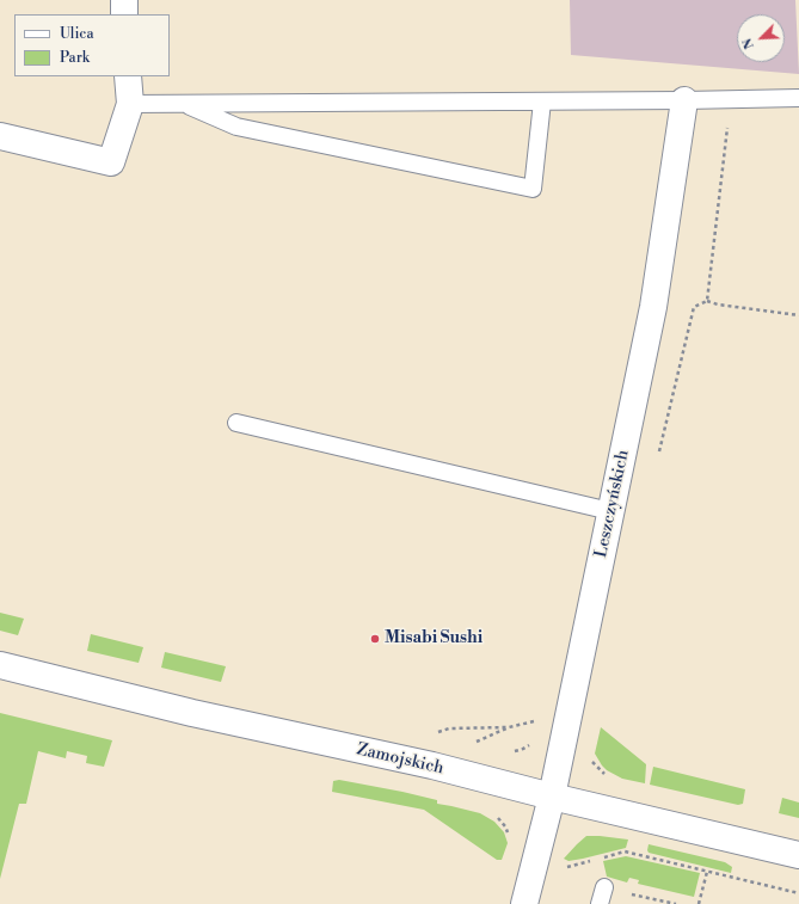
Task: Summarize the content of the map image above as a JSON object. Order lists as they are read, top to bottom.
{
  "streets": {
    "street": ["Leszczyńskich", "Zamojskich"]
  },
  "crossings": [
    ["Leszczyńskich", "Zamojskich"]
  ],
  "places": ["Misabi Sushi"],
  "legend": ["Ulica", "Park"],
  "north": "bottom left"
}
